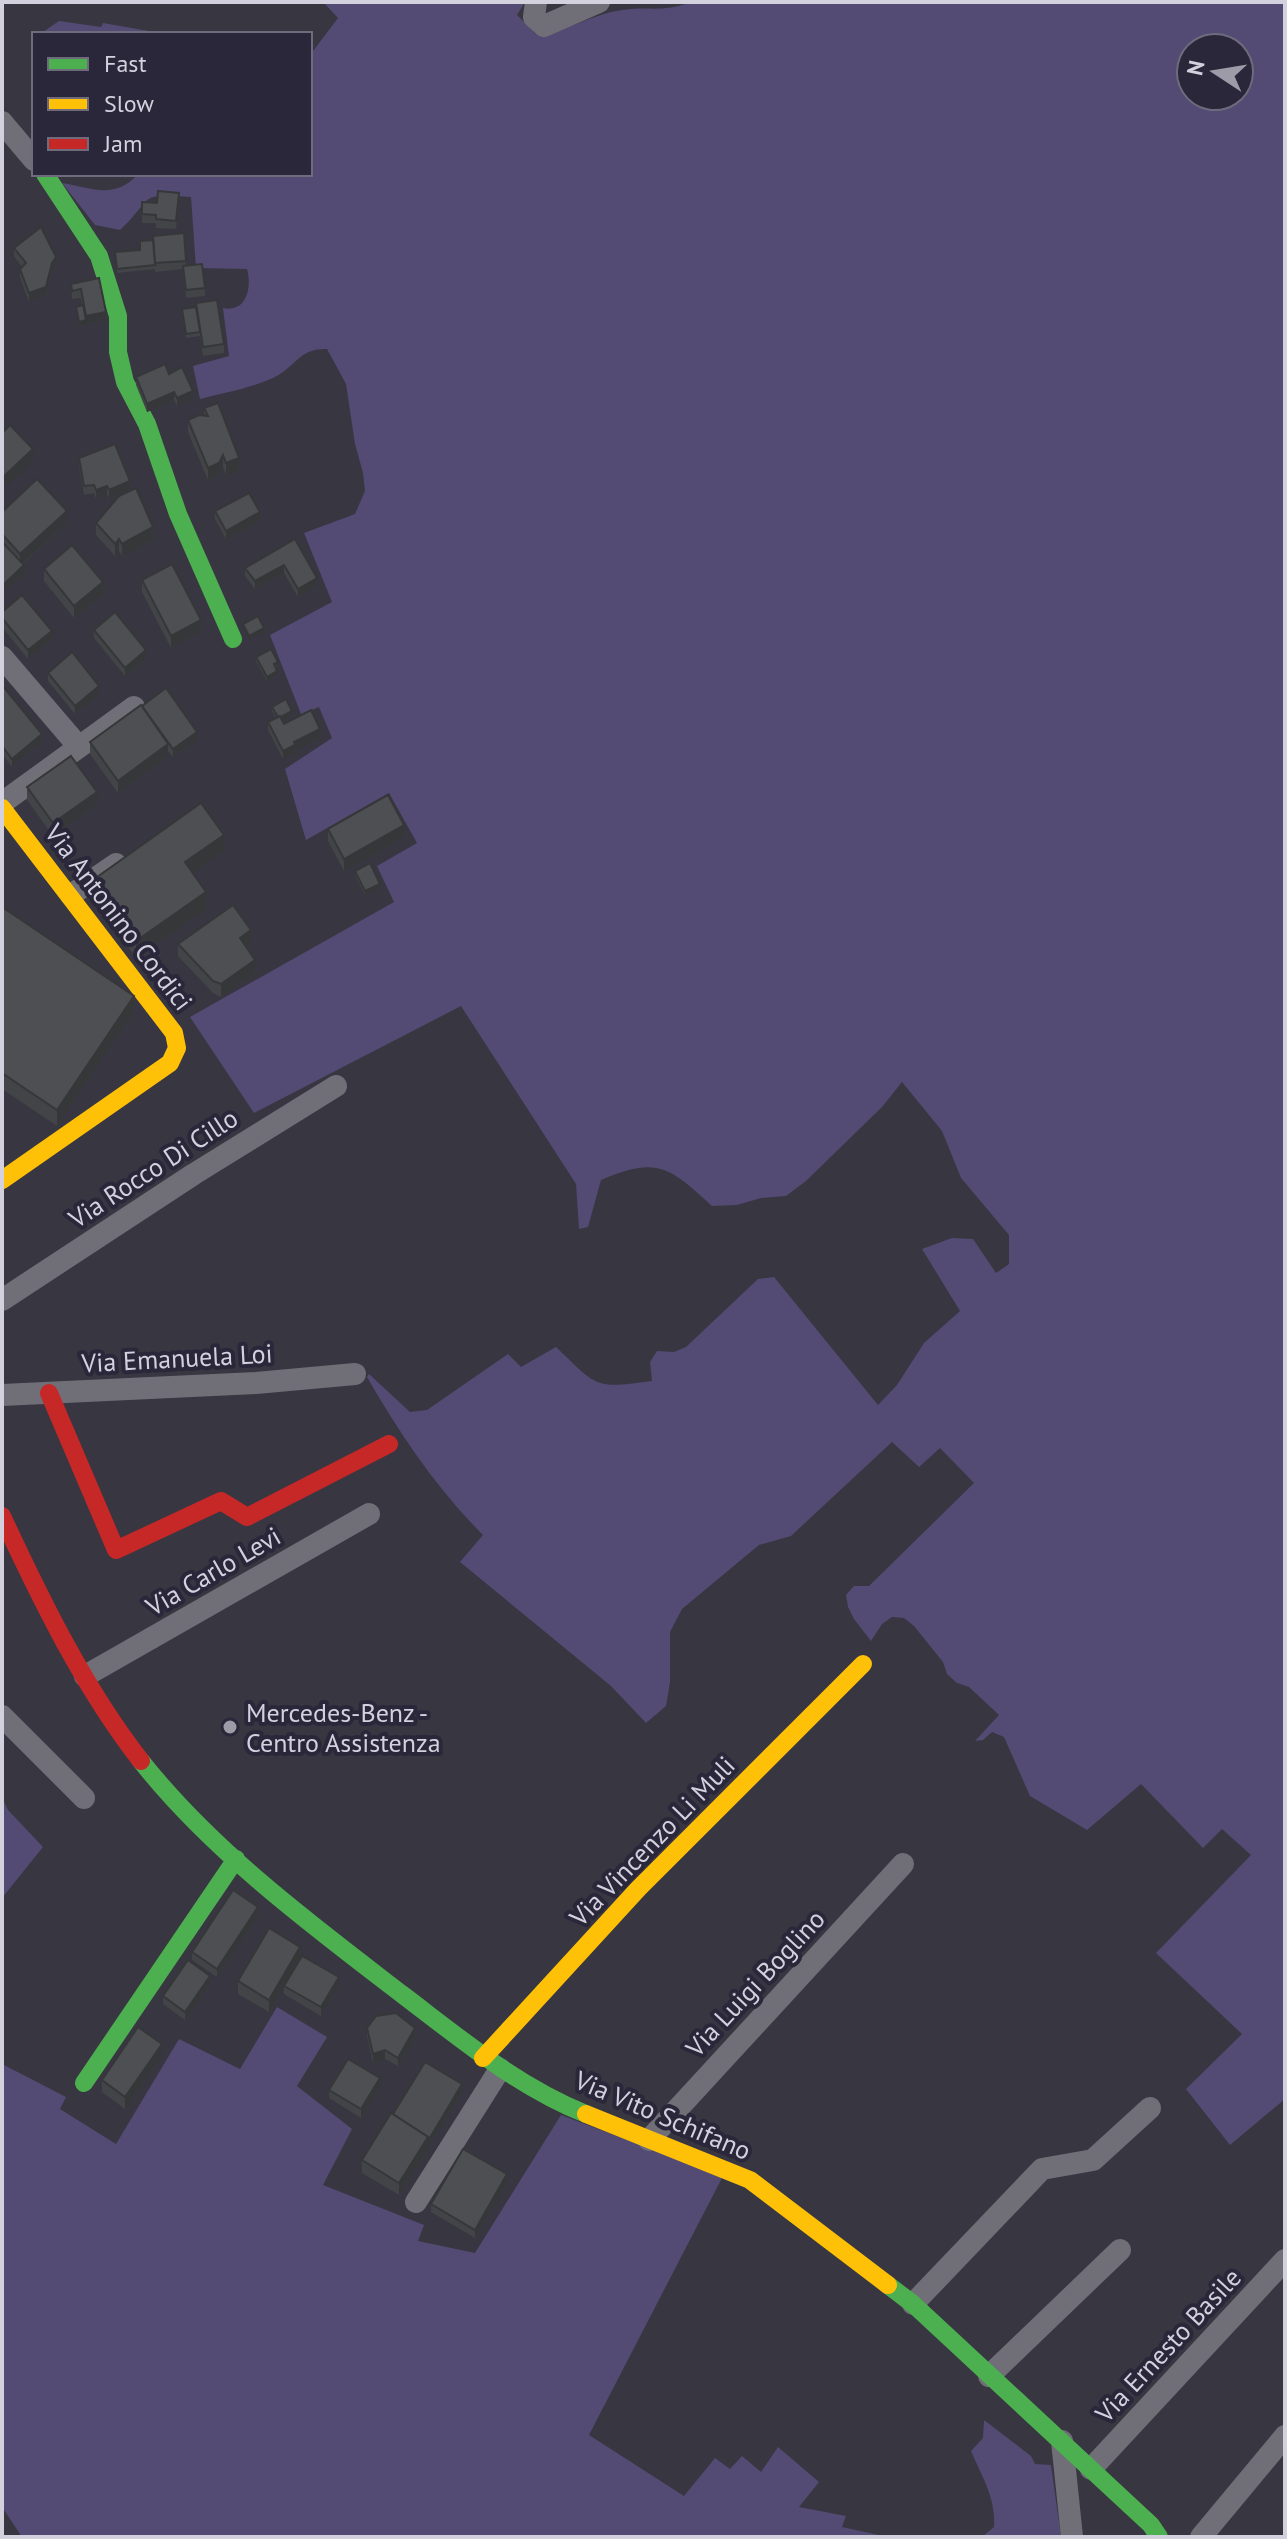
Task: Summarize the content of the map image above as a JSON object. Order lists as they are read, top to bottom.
{
  "streets": {
    "street": [
      "Via Antonino Cordici",
      "Via Rocco Di Cillo",
      "Via Emanuela Loi",
      "Via Carlo Levi",
      "Via Vincenzo Li Muli",
      "Via Luigi Boglino",
      "Via Vito Schifano",
      "Via Ernesto Basile"
    ]
  },
  "crossings": [
    ["Via Carlo Levi", "Via Vito Schifano"],
    ["Via Vincenzo Li Muli", "Via Vito Schifano"],
    ["Via Luigi Boglino", "Via Vito Schifano"],
    ["Via Vito Schifano", "Via Ernesto Basile"]
  ],
  "places": ["Mercedes-Benz - Centro Assistenza"],
  "legend": ["Fast", "Slow", "Jam"],
  "north": "left"
}
